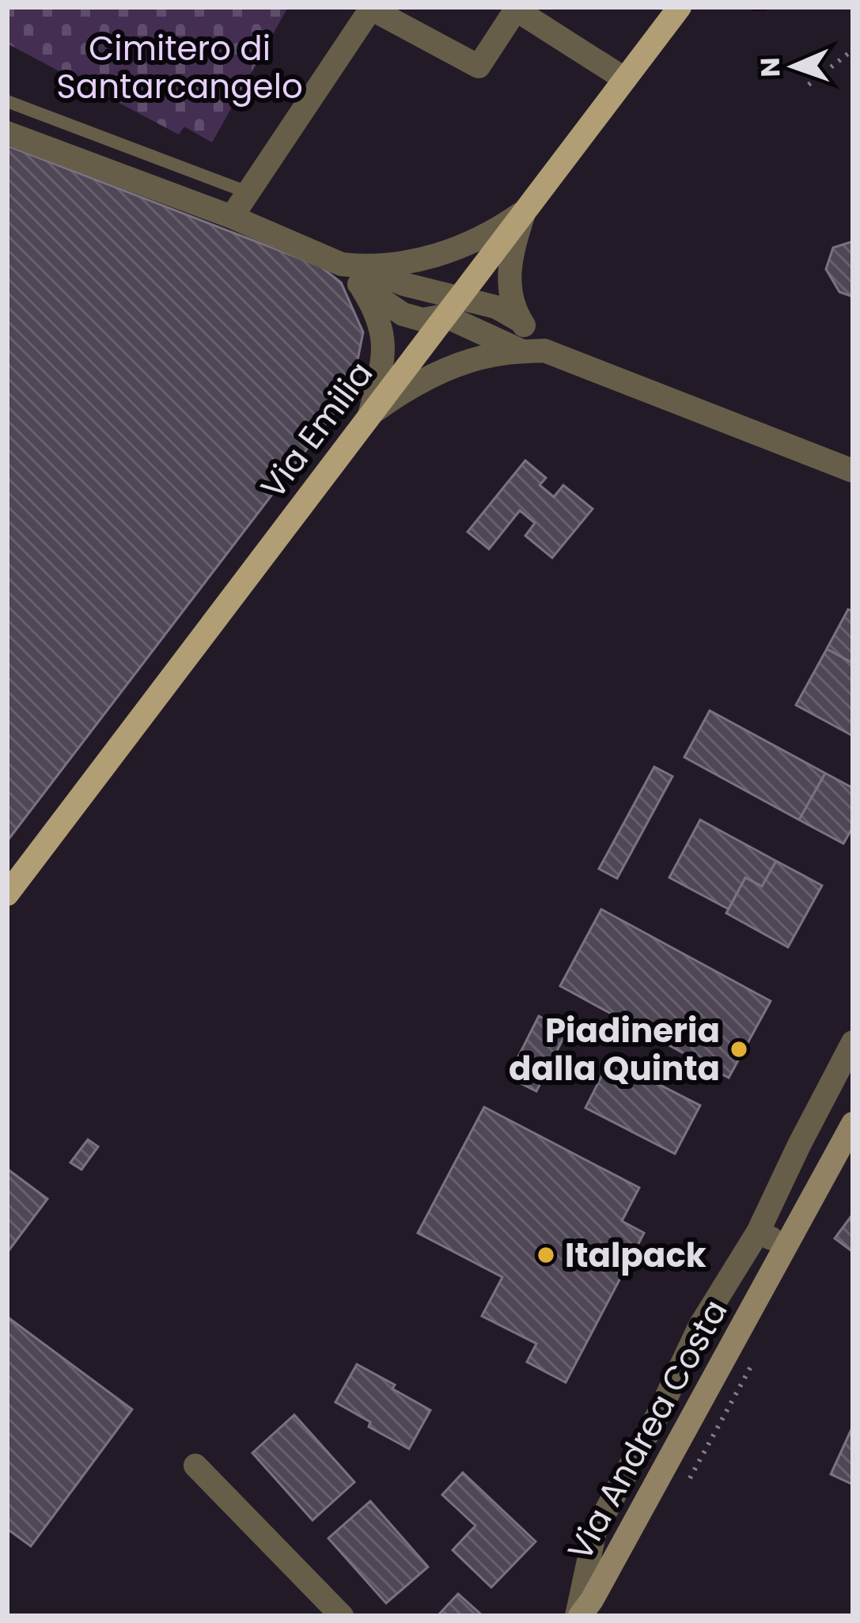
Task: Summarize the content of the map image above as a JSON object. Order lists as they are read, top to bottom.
{
  "streets": {
    "main road": ["Via Emilia"],
    "street": ["Via Andrea Costa"]
  },
  "parks": ["Cimitero di Santarcangelo"],
  "places": ["Piadineria dalla Quinta", "Italpack"],
  "north": "left"
}
